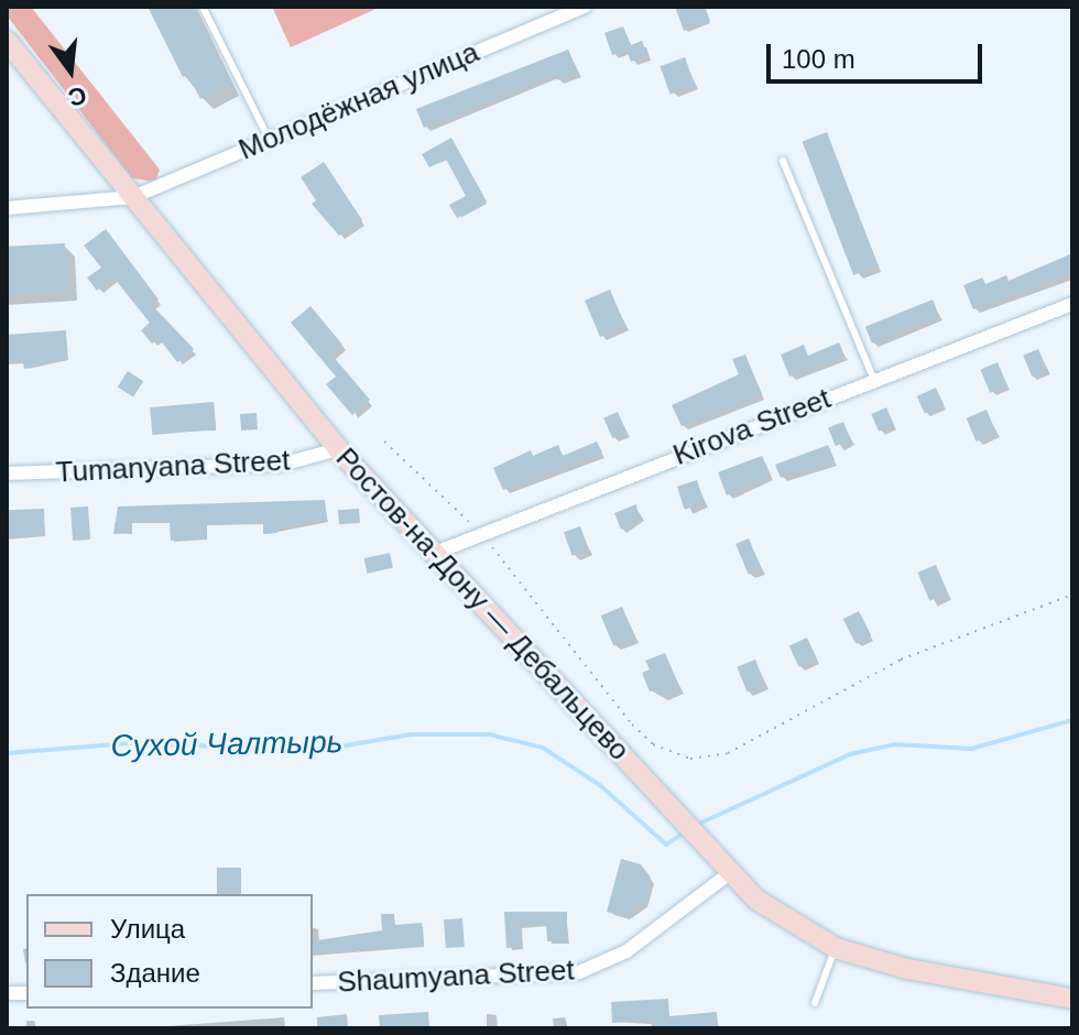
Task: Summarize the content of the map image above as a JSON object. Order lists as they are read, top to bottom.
{
  "streets": {
    "street": [
      "Молодёжная улица",
      "Kirova Street",
      "Tumanyana Street",
      "Ростов-на-Дону — Дебальцево",
      "Shaumyana Street"
    ]
  },
  "crossings": [
    ["Молодёжная улица", "Ростов-на-Дону — Дебальцево"],
    ["Kirova Street", "Ростов-на-Дону — Дебальцево"],
    ["Tumanyana Street", "Ростов-на-Дону — Дебальцево"],
    ["Ростов-на-Дону — Дебальцево", "Shaumyana Street"]
  ],
  "water": ["Сухой Чалтырь"],
  "legend": ["Улица", "Здание"],
  "scale_bar": "100 m",
  "north": "bottom"
}
